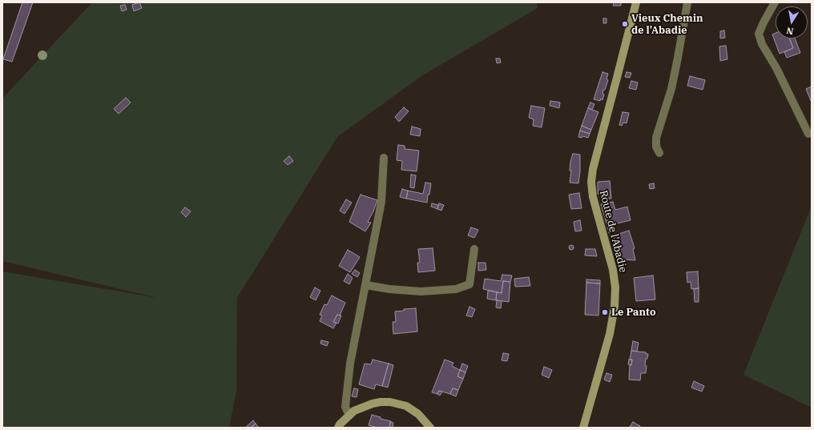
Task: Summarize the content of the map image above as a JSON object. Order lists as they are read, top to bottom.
{
  "streets": {
    "street": ["Route de l'Abadie"]
  },
  "places": ["Vieux Chemin de l'Abadie", "Le Panto"],
  "north": "bottom"
}
